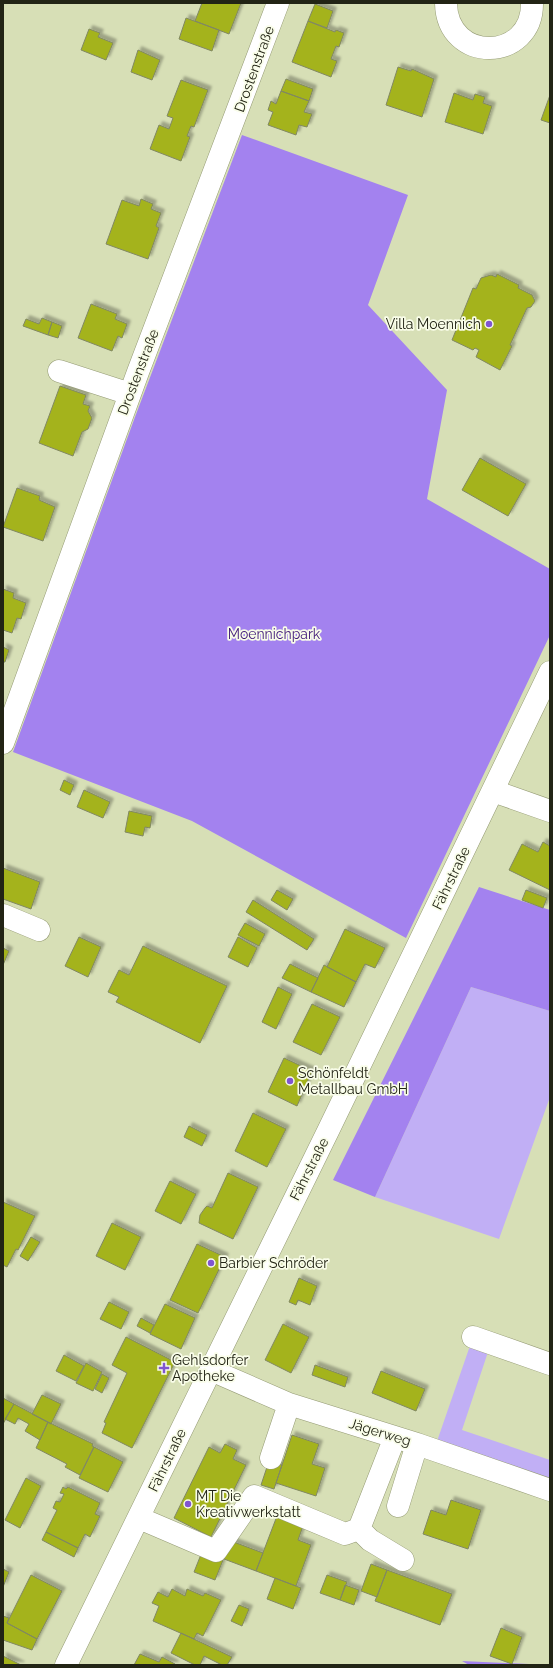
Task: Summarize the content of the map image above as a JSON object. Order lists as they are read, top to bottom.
{
  "streets": {
    "street": ["Drostenstraße", "Fährstraße", "Jägerweg"]
  },
  "crossings": [
    ["Fährstraße", "Jägerweg"]
  ],
  "parks": ["Moennichpark"],
  "places": {
    "other": [
      "Villa Moennich",
      "Schönfeldt Metallbau GmbH",
      "Barbier Schröder",
      "MT Die Kreativwerkstatt"
    ],
    "health": ["Gehlsdorfer Apotheke"]
  }
}
